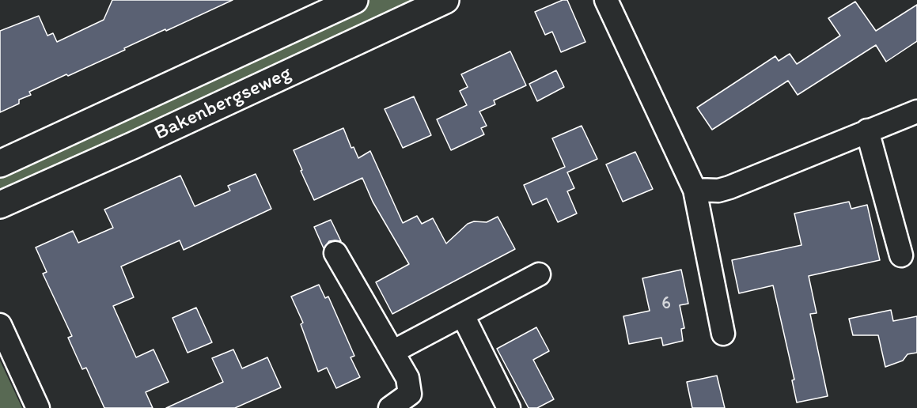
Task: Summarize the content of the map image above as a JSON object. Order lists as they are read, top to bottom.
{
  "streets": {
    "street": ["Bakenbergseweg"]
  },
  "house_numbers": ["6"]
}
